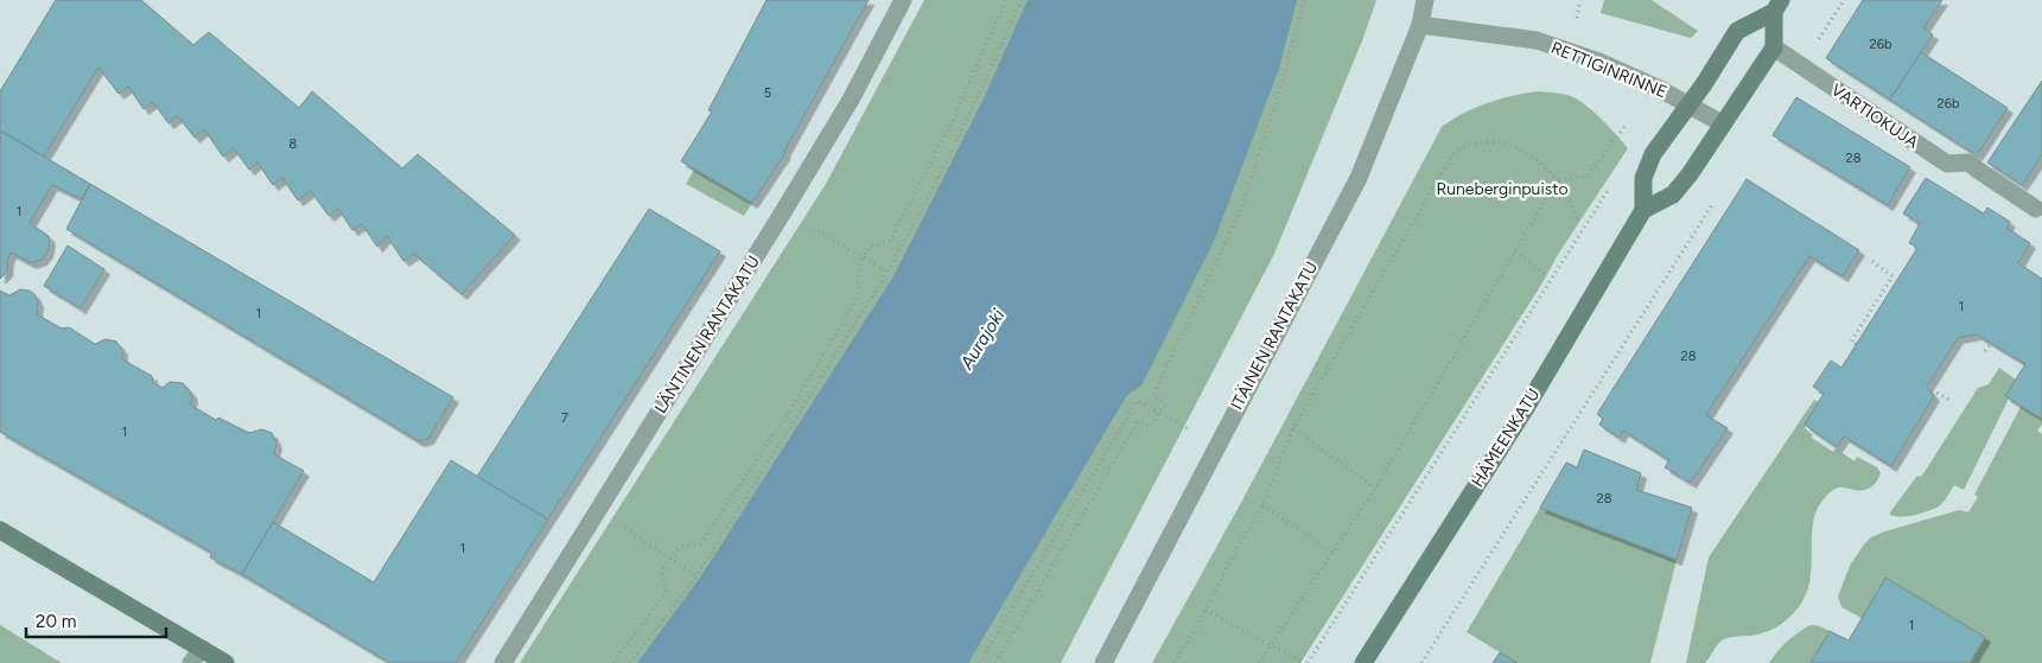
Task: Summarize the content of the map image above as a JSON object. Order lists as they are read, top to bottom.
{
  "streets": {
    "main road": ["HÄMEENKATU"],
    "street": [
      "RETTIGINRINNE",
      "VARTIOKUJA",
      "LÄNTINEN RANTAKATU",
      "ITÄINEN RANTAKATU"
    ]
  },
  "crossings": [
    ["RETTIGINRINNE", "ITÄINEN RANTAKATU"]
  ],
  "water": ["Aurajoki"],
  "parks": ["Runeberginpuisto"],
  "house_numbers": [
    "26b",
    "5",
    "26b",
    "8",
    "28",
    "1",
    "1",
    "1",
    "28",
    "7",
    "1",
    "28",
    "1",
    "1"
  ],
  "scale_bar": "20 m"
}
